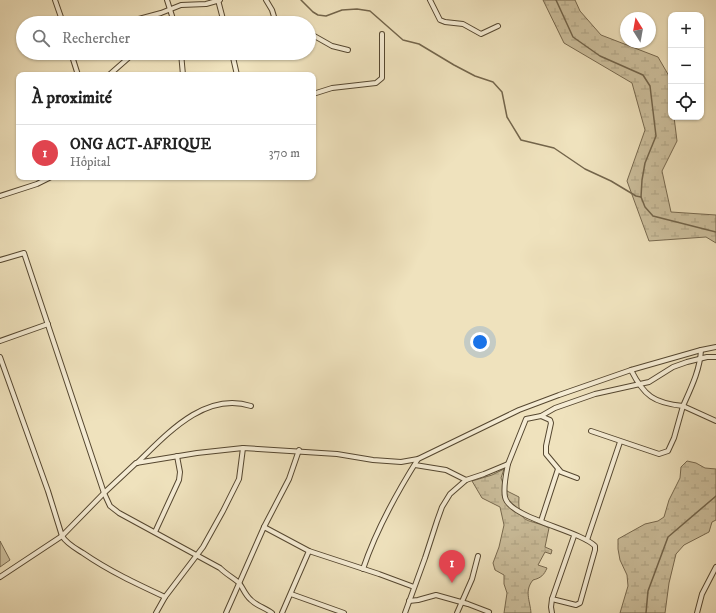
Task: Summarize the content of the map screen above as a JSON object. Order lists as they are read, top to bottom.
{
  "north": "top",
  "page": {
    "map_buttons": ["+", "−"],
    "search": "Rechercher",
    "heading": "À proximité",
    "list": [
      {
        "mark": "1",
        "name": "ONG ACT-AFRIQUE",
        "note": "Hôpital",
        "value": "370 m"
      }
    ],
    "pins": "1"
  }
}
